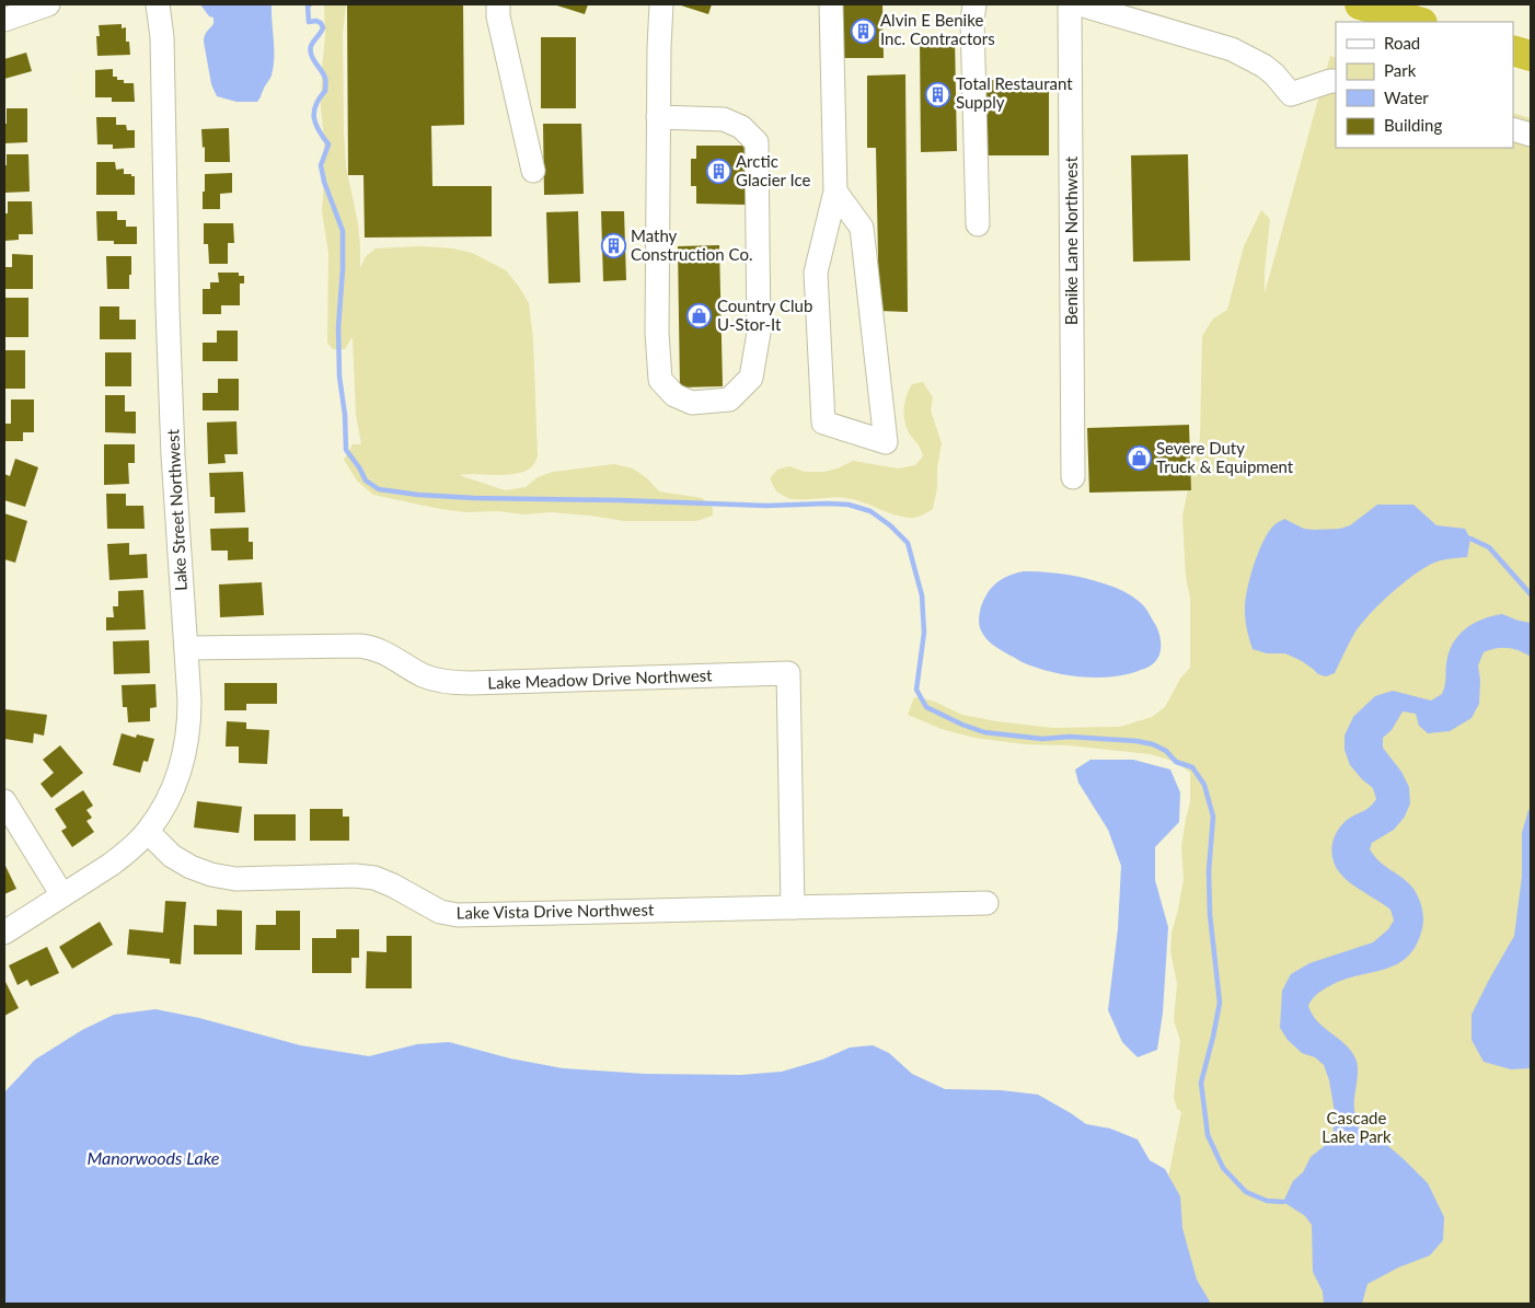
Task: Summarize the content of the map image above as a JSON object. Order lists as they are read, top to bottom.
{
  "streets": {
    "street": [
      "Benike Lane Northwest",
      "Lake Street Northwest",
      "Lake Meadow Drive Northwest",
      "Lake Vista Drive Northwest"
    ]
  },
  "crossings": [
    ["Lake Street Northwest", "Lake Meadow Drive Northwest"],
    ["Lake Street Northwest", "Lake Vista Drive Northwest"],
    ["Lake Meadow Drive Northwest", "Lake Vista Drive Northwest"]
  ],
  "water": ["Manorwoods Lake"],
  "parks": ["Cascade Lake Park"],
  "places": {
    "building": [
      "Alvin E Benike Inc. Contractors",
      "Total Restaurant Supply",
      "Arctic Glacier Ice",
      "Mathy Construction Co."
    ],
    "shop": ["Country Club U-Stor-It", "Severe Duty Truck & Equipment"]
  },
  "legend": [
    "Road",
    "Park",
    "Water",
    "Building"
  ]
}
